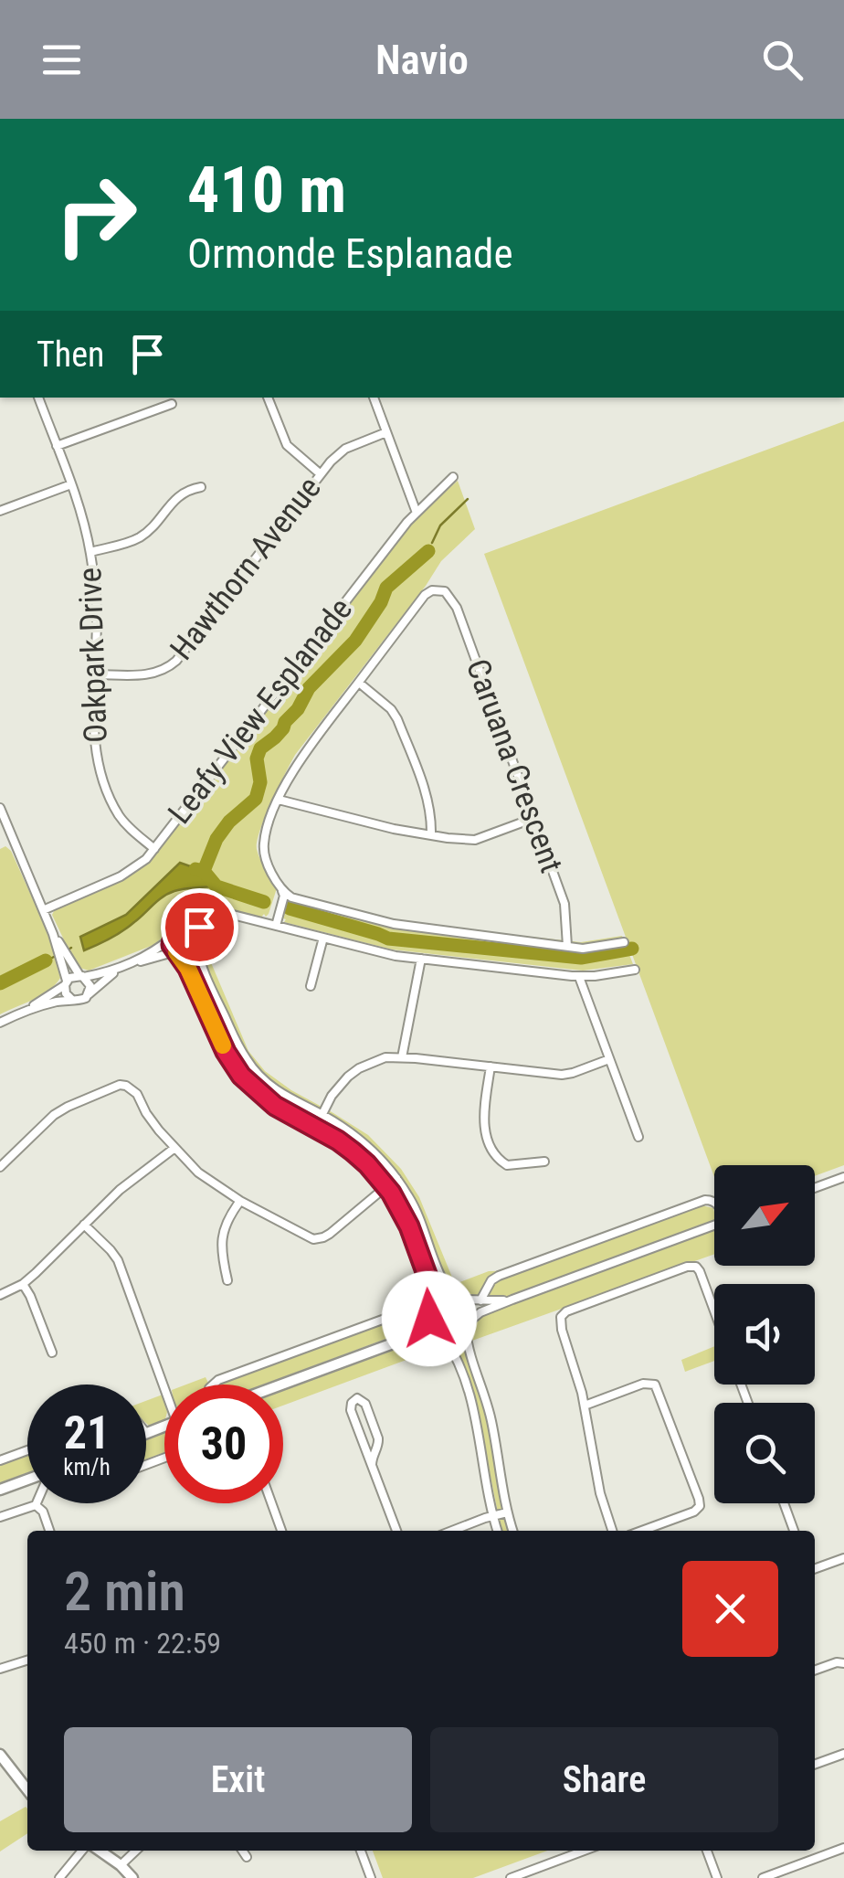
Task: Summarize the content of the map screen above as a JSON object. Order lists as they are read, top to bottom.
{
  "streets": {
    "street": [
      "Hawthorn Avenue",
      "Oakpark Drive",
      "Leafy View Esplanade",
      "Caruana Crescent"
    ]
  },
  "crossings": [
    ["Hawthorn Avenue", "Oakpark Drive"],
    ["Oakpark Drive", "Leafy View Esplanade"]
  ],
  "north": "top right",
  "page": {
    "header": "Navio",
    "turn": ["410 m", "Ormonde Esplanade"],
    "then": "Then",
    "speed": "21 km/h",
    "limit": "30",
    "heading": ["2 min", "450 m · 22:59"],
    "buttons": ["Exit", "Share"]
  }
}
